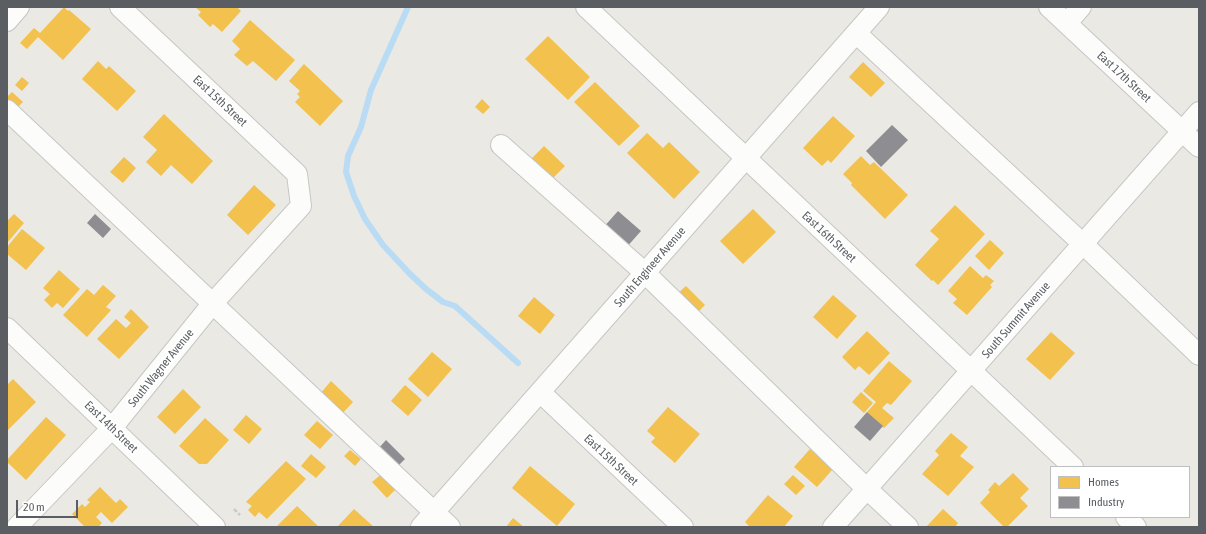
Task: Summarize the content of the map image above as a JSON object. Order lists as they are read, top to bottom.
{
  "streets": {
    "street": [
      "East 17th Street",
      "East 15th Street",
      "East 16th Street",
      "South Engineer Avenue",
      "South Summit Avenue",
      "South Wagner Avenue",
      "East 14th Street"
    ]
  },
  "crossings": [
    ["East 17th Street", "South Summit Avenue"],
    ["East 15th Street", "South Engineer Avenue"],
    ["East 15th Street", "South Wagner Avenue"],
    ["East 16th Street", "South Engineer Avenue"],
    ["East 16th Street", "South Summit Avenue"],
    ["South Wagner Avenue", "East 14th Street"]
  ],
  "legend": ["Homes", "Industry"],
  "scale_bar": "20 m"
}
